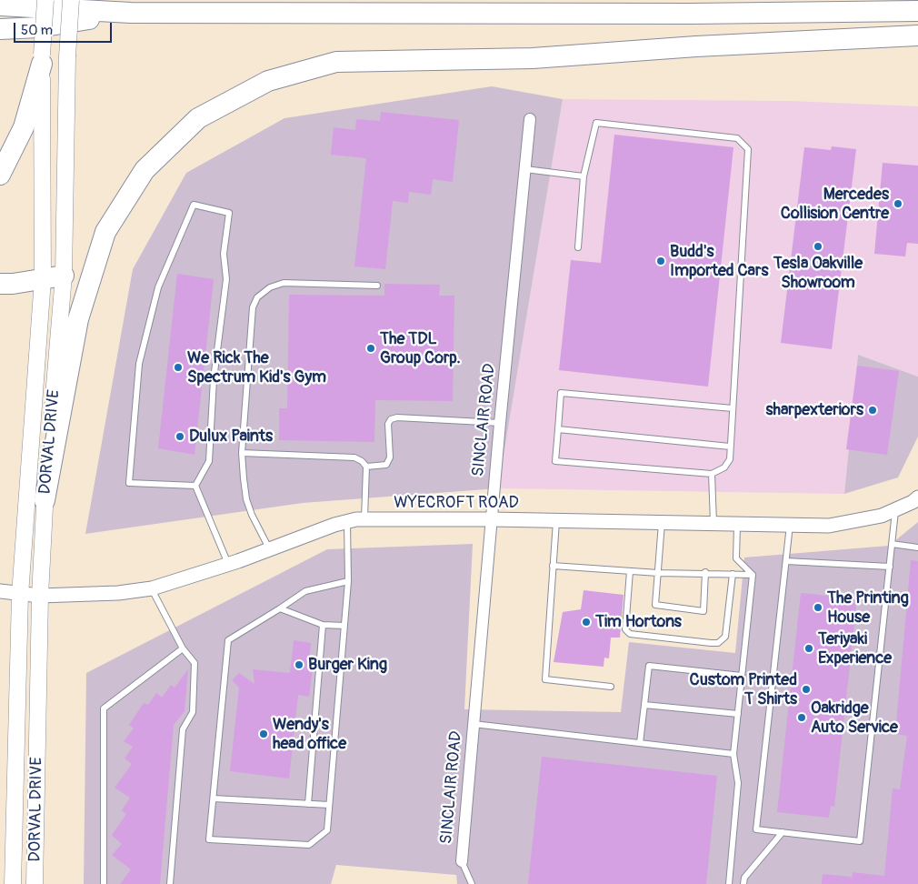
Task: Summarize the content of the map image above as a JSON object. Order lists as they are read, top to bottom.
{
  "streets": {
    "main road": ["DORVAL DRIVE"],
    "street": ["SINCLAIR ROAD", "WYECROFT ROAD"]
  },
  "crossings": [
    ["SINCLAIR ROAD", "WYECROFT ROAD"],
    ["DORVAL DRIVE", "WYECROFT ROAD"]
  ],
  "places": [
    "Mercedes Collision Centre",
    "Tesla Oakville Showroom",
    "Budd's Imported Cars",
    "The TDL Group Corp.",
    "We Rick The Spectrum Kid's Gym",
    "sharpexteriors",
    "Dulux Paints",
    "The Printing House",
    "Tim Hortons",
    "Teriyaki Experience",
    "Burger King",
    "Custom Printed T Shirts",
    "Oakridge Auto Service",
    "Wendy's head office"
  ],
  "scale_bar": "50 m"
}
